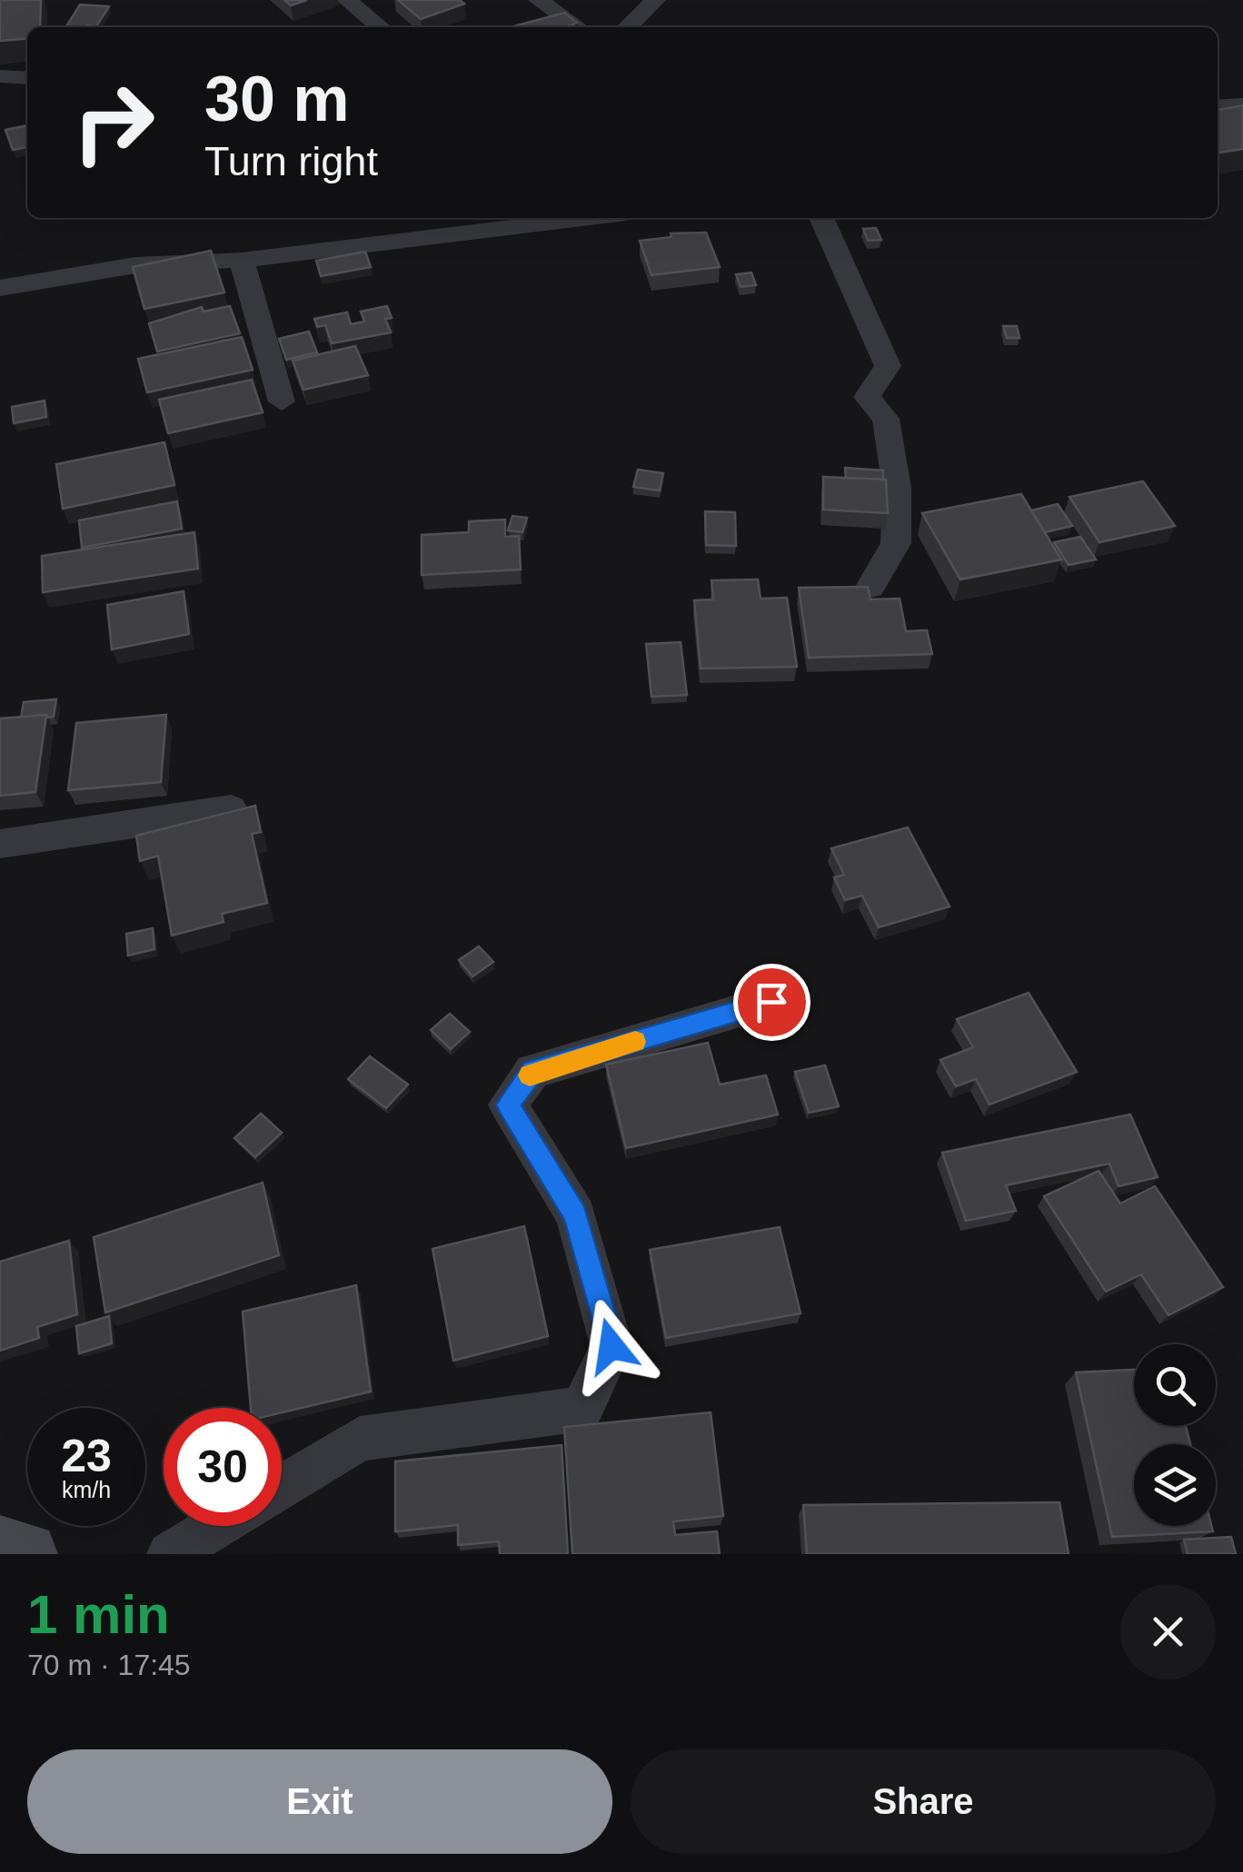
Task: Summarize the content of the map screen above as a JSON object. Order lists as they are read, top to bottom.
{
  "page": {
    "turn": ["30 m", "Turn right"],
    "speed": "23 km/h",
    "limit": "30",
    "heading": ["1 min", "70 m · 17:45"],
    "buttons": ["Exit", "Share"]
  }
}
